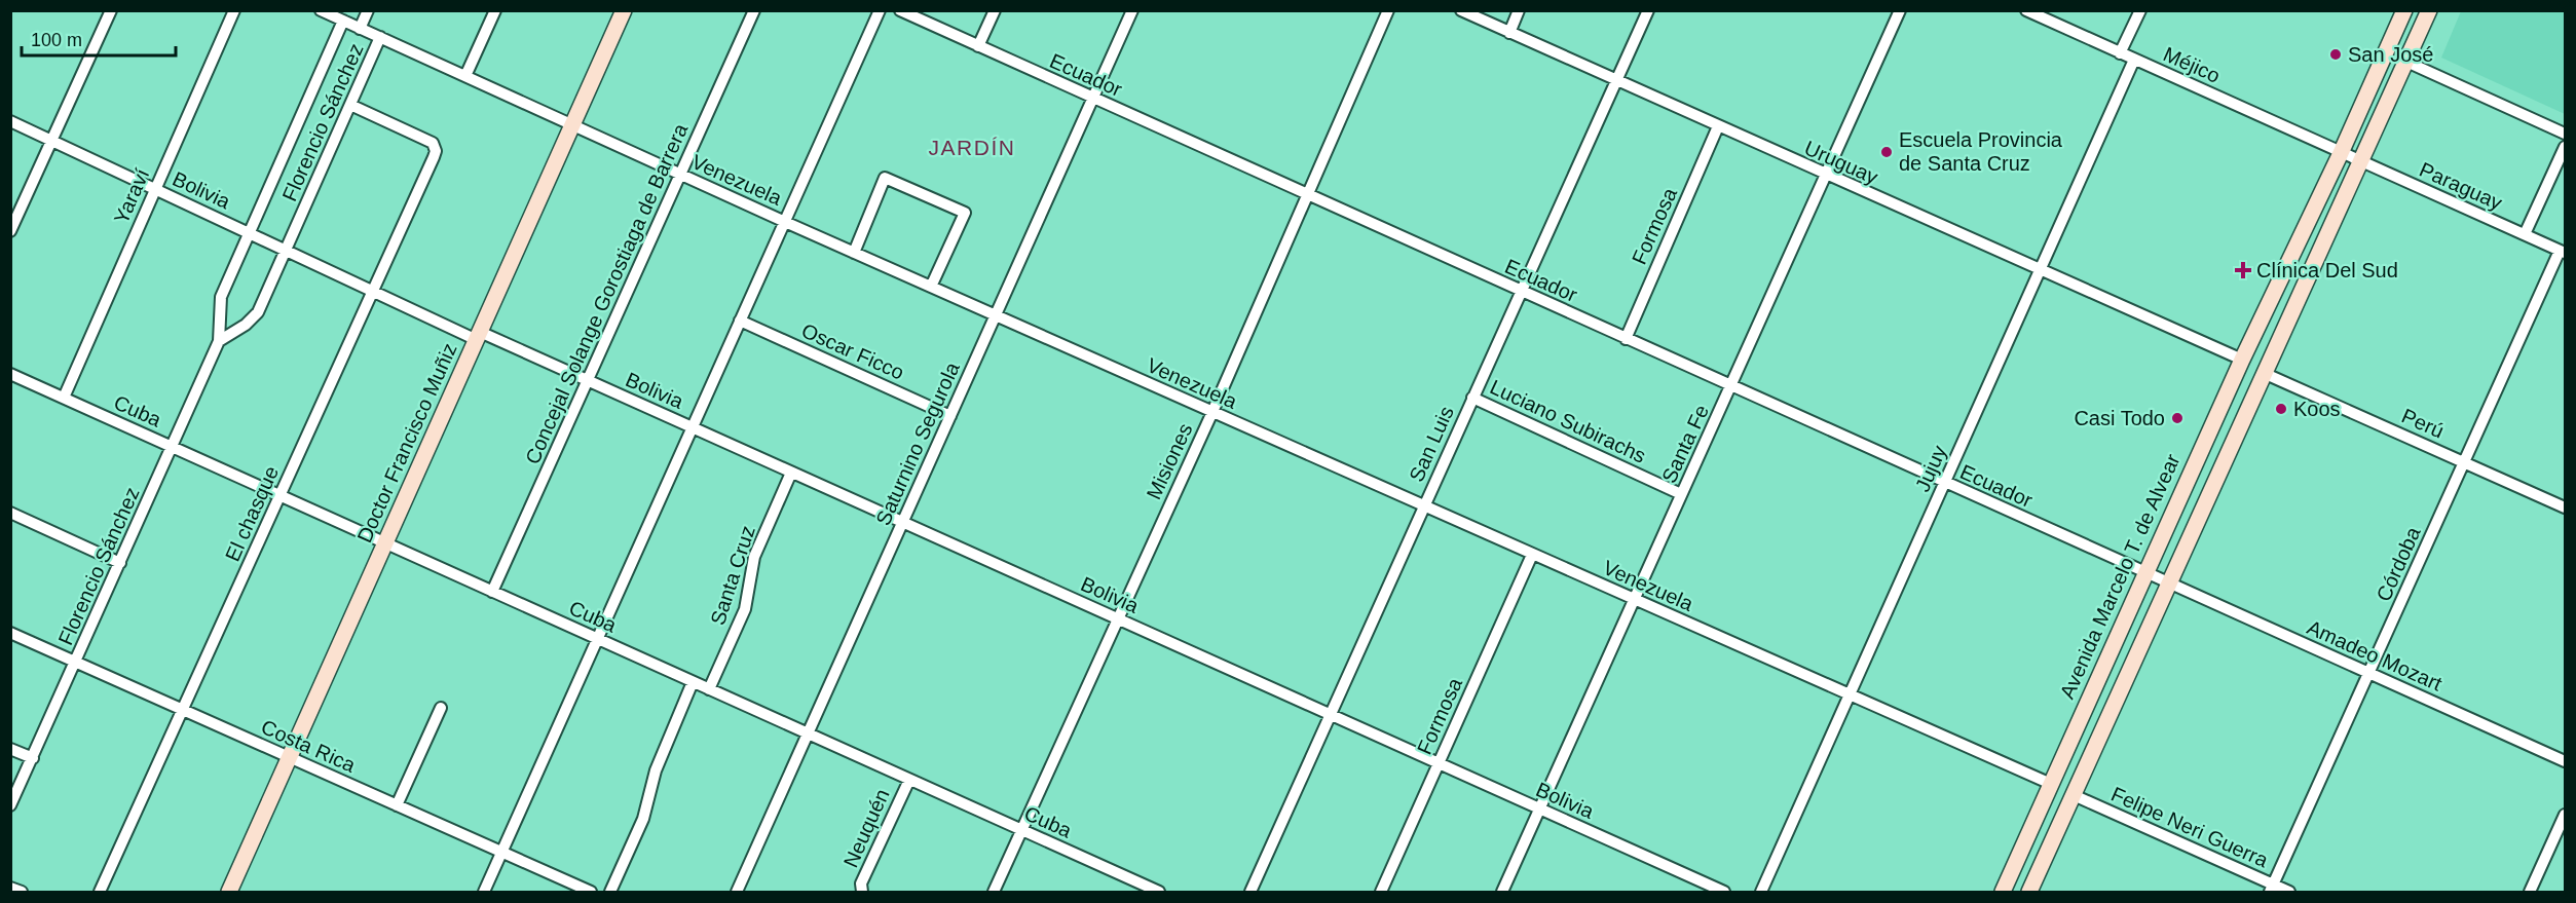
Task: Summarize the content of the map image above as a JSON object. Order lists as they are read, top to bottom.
{
  "streets": {
    "main road": ["Doctor Francisco Muñiz", "Avenida Marcelo T. de Alvear"],
    "street": [
      "Méjico",
      "Ecuador",
      "Florencio Sánchez",
      "Uruguay",
      "Venezuela",
      "Paraguay",
      "Bolivia",
      "Yaraví",
      "Formosa",
      "Concejal Solange Gorostiaga de Barrera",
      "Oscar Ficco",
      "Cuba",
      "Luciano Subirachs",
      "Perú",
      "Saturnino Segurola",
      "San Luis",
      "Santa Fe",
      "Misiones",
      "Jujuy",
      "El chasque",
      "Córdoba",
      "Santa Cruz",
      "Amadeo Mozart",
      "Costa Rica",
      "Felipe Neri Guerra",
      "Neuquén"
    ]
  },
  "crossings": [
    ["Méjico", "Paraguay"],
    ["Méjico", "Jujuy"],
    ["Méjico", "Avenida Marcelo T. de Alvear"],
    ["Ecuador", "Formosa"],
    ["Ecuador", "Saturnino Segurola"],
    ["Ecuador", "San Luis"],
    ["Ecuador", "Santa Fe"],
    ["Ecuador", "Misiones"],
    ["Ecuador", "Jujuy"],
    ["Ecuador", "Avenida Marcelo T. de Alvear"],
    ["Ecuador", "Amadeo Mozart"],
    ["Florencio Sánchez", "Venezuela"],
    ["Florencio Sánchez", "Bolivia"],
    ["Florencio Sánchez", "Cuba"],
    ["Florencio Sánchez", "El chasque"],
    ["Florencio Sánchez", "Costa Rica"],
    ["Uruguay", "Formosa"],
    ["Uruguay", "San Luis"],
    ["Uruguay", "Santa Fe"],
    ["Uruguay", "Jujuy"],
    ["Uruguay", "Avenida Marcelo T. de Alvear"],
    ["Venezuela", "Formosa"],
    ["Venezuela", "Concejal Solange Gorostiaga de Barrera"],
    ["Venezuela", "Doctor Francisco Muñiz"],
    ["Venezuela", "Saturnino Segurola"],
    ["Venezuela", "San Luis"],
    ["Venezuela", "Santa Fe"],
    ["Venezuela", "Misiones"],
    ["Venezuela", "Jujuy"],
    ["Venezuela", "Avenida Marcelo T. de Alvear"],
    ["Paraguay", "Córdoba"],
    ["Paraguay", "Avenida Marcelo T. de Alvear"],
    ["Bolivia", "Yaraví"],
    ["Bolivia", "Formosa"],
    ["Bolivia", "Concejal Solange Gorostiaga de Barrera"],
    ["Bolivia", "Doctor Francisco Muñiz"],
    ["Bolivia", "Saturnino Segurola"],
    ["Bolivia", "San Luis"],
    ["Bolivia", "Santa Fe"],
    ["Bolivia", "Misiones"],
    ["Bolivia", "El chasque"],
    ["Bolivia", "Santa Cruz"],
    ["Yaraví", "Cuba"],
    ["Concejal Solange Gorostiaga de Barrera", "Cuba"],
    ["Oscar Ficco", "Saturnino Segurola"],
    ["Cuba", "Doctor Francisco Muñiz"],
    ["Cuba", "Saturnino Segurola"],
    ["Cuba", "Misiones"],
    ["Cuba", "El chasque"],
    ["Cuba", "Santa Cruz"],
    ["Cuba", "Neuquén"],
    ["Luciano Subirachs", "San Luis"],
    ["Luciano Subirachs", "Santa Fe"],
    ["Perú", "Córdoba"],
    ["Doctor Francisco Muñiz", "Costa Rica"],
    ["El chasque", "Costa Rica"],
    ["Córdoba", "Amadeo Mozart"],
    ["Córdoba", "Felipe Neri Guerra"]
  ],
  "districts": ["JARDÍN"],
  "places": {
    "other": [
      "San José",
      "Escuela Provincia de Santa Cruz",
      "Koos",
      "Casi Todo"
    ],
    "health": ["Clínica Del Sud"]
  },
  "scale_bar": "100 m"
}
